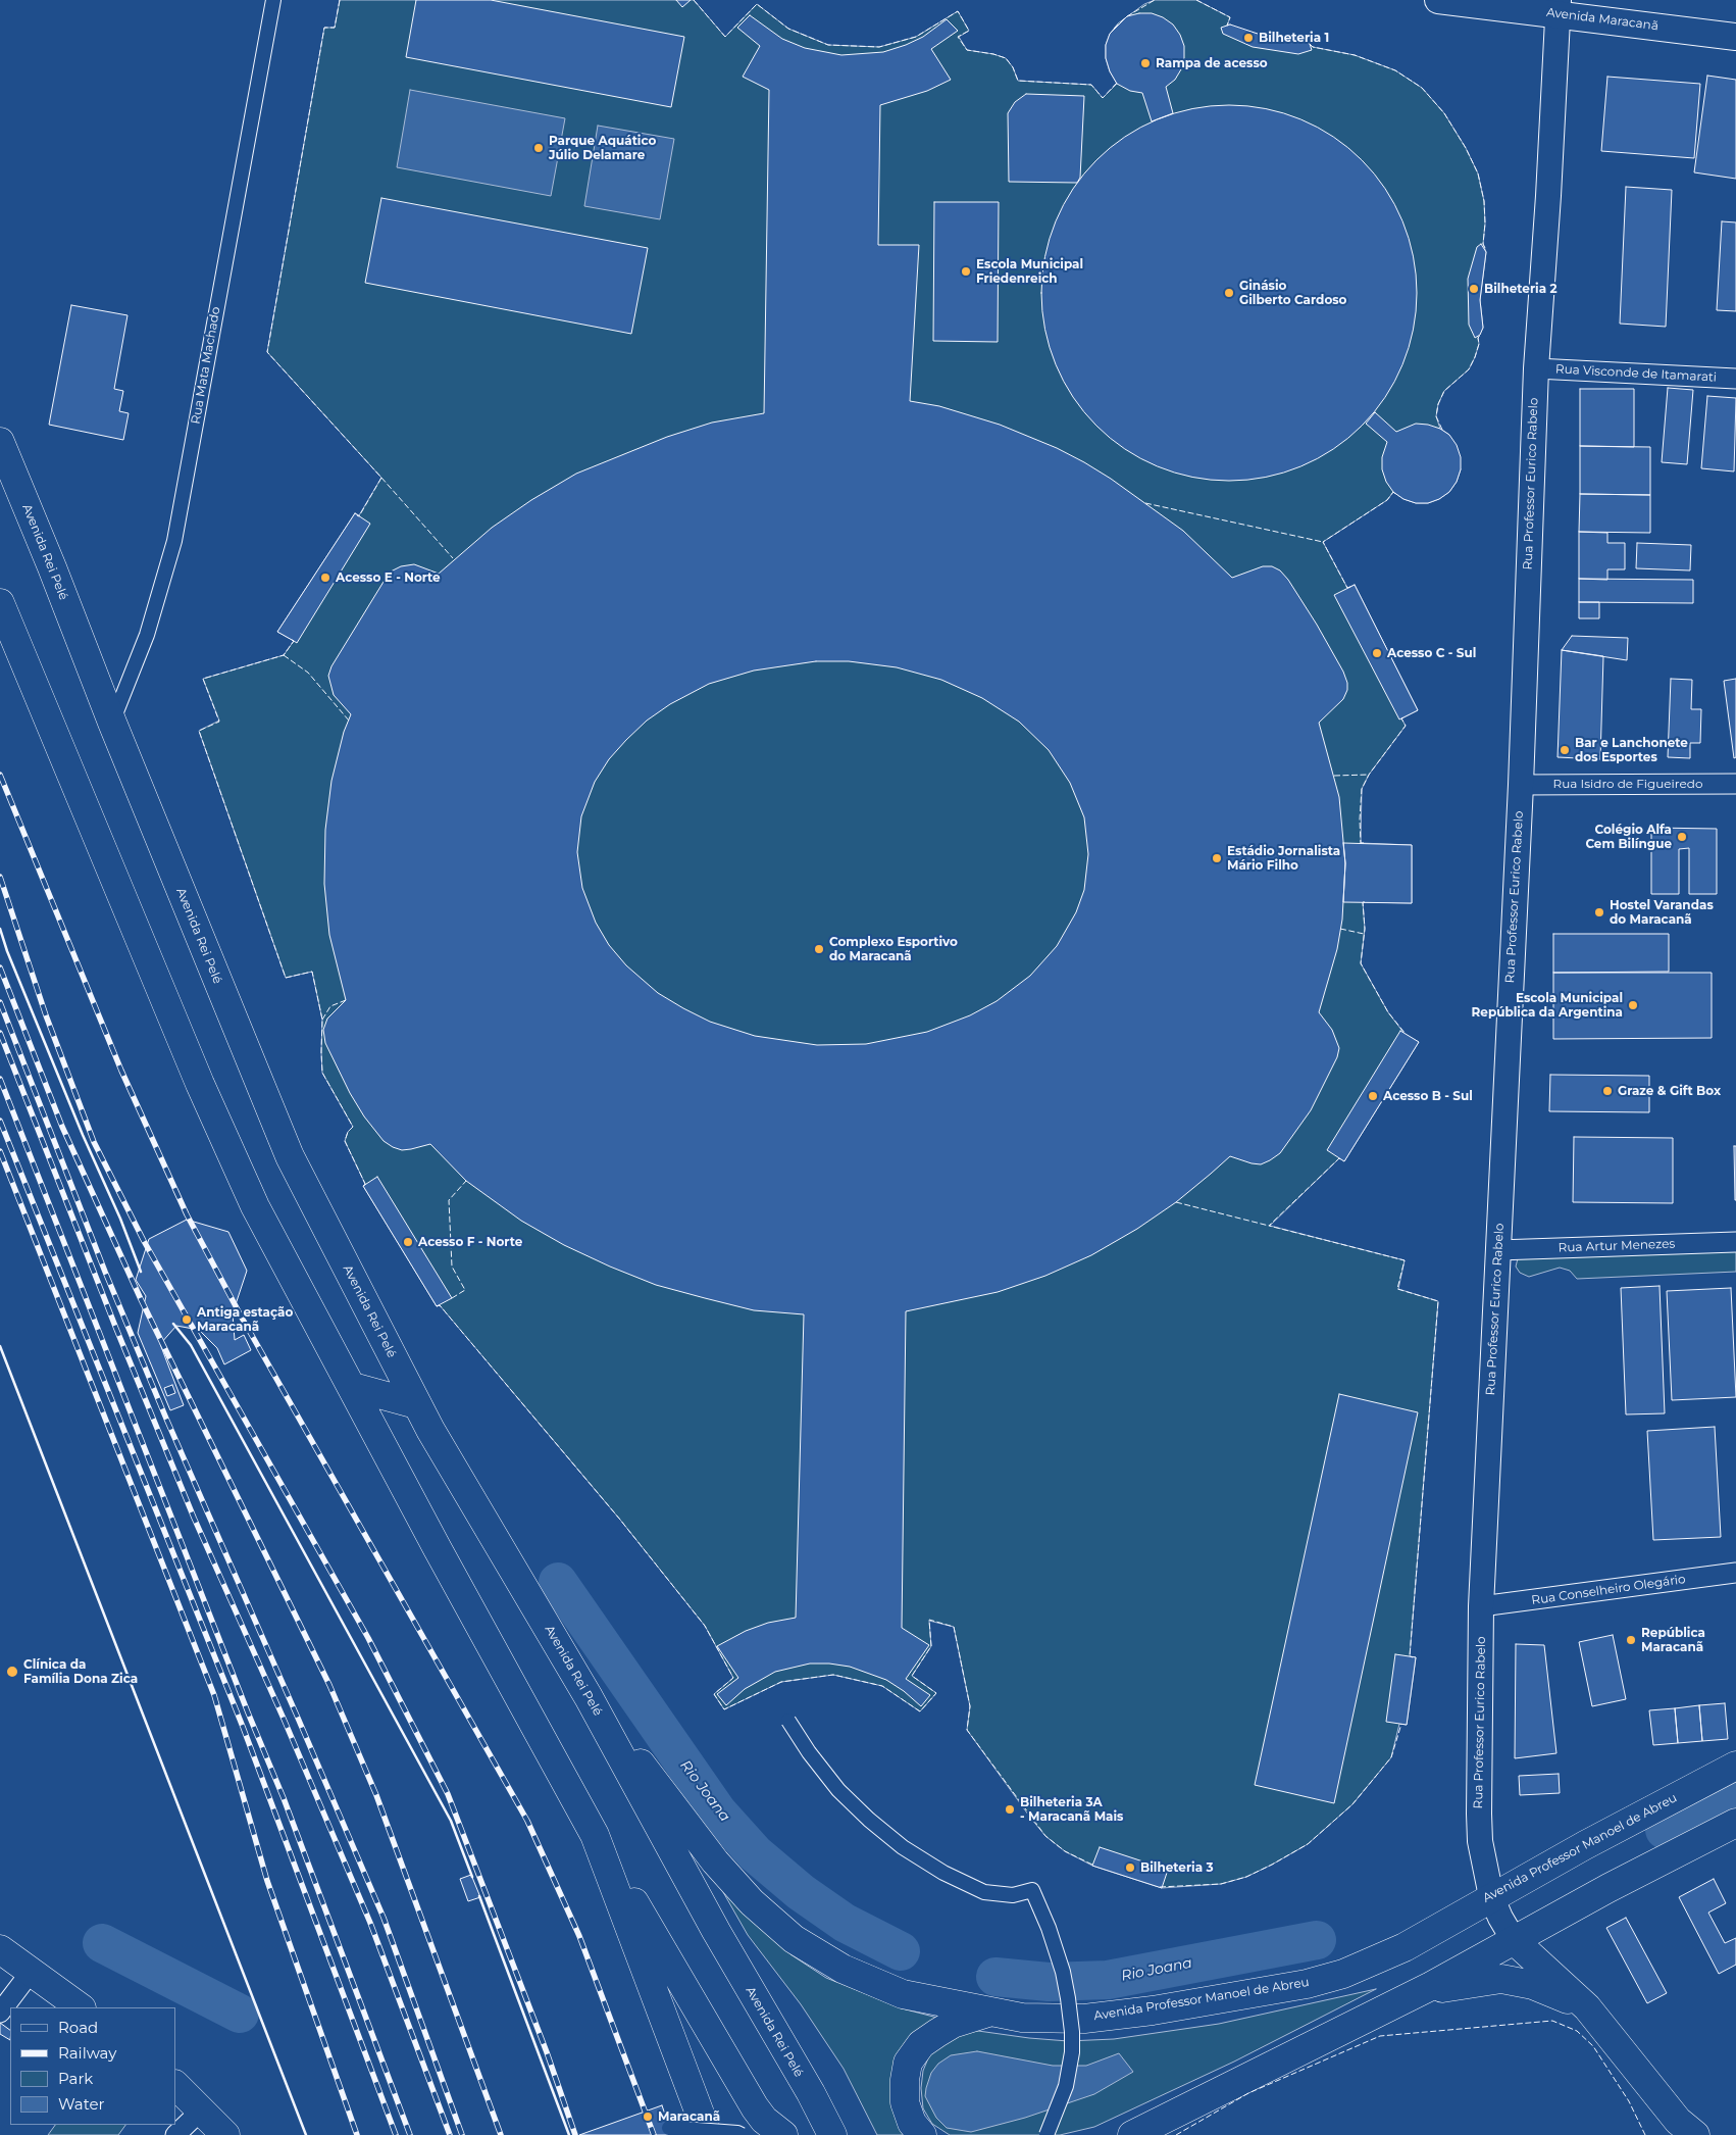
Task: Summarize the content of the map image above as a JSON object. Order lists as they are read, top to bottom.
{
  "streets": {
    "main road": ["Avenida Maracanã", "Avenida Rei Pelé", "Avenida Professor Manoel de Abreu"],
    "street": [
      "Rua Mata Machado",
      "Rua Visconde de Itamarati",
      "Rua Professor Eurico Rabelo",
      "Rua Isidro de Figueiredo",
      "Rua Artur Menezes",
      "Rua Conselheiro Olegário"
    ]
  },
  "crossings": [
    ["Avenida Maracanã", "Rua Professor Eurico Rabelo"],
    ["Rua Mata Machado", "Avenida Rei Pelé"],
    ["Rua Visconde de Itamarati", "Rua Professor Eurico Rabelo"],
    ["Rua Professor Eurico Rabelo", "Rua Isidro de Figueiredo"],
    ["Rua Professor Eurico Rabelo", "Rua Artur Menezes"],
    ["Rua Professor Eurico Rabelo", "Rua Conselheiro Olegário"],
    ["Rua Professor Eurico Rabelo", "Avenida Professor Manoel de Abreu"],
    ["Avenida Rei Pelé", "Avenida Professor Manoel de Abreu"]
  ],
  "water": ["Rio Joana"],
  "places": [
    "Bilheteria 1",
    "Rampa de acesso",
    "Parque Aquático Júlio Delamare",
    "Escola Municipal Friedenreich",
    "Bilheteria 2",
    "Ginásio Gilberto Cardoso",
    "Acesso E - Norte",
    "Acesso C - Sul",
    "Bar e Lanchonete dos Esportes",
    "Colégio Alfa Cem Bilíngue",
    "Estádio Jornalista Mário Filho",
    "Hostel Varandas do Maracanã",
    "Complexo Esportivo do Maracanã",
    "Escola Municipal República da Argentina",
    "Graze & Gift Box",
    "Acesso B - Sul",
    "Acesso F - Norte",
    "Antiga estação Maracanã",
    "República Maracanã",
    "Clínica da Família Dona Zica",
    "Bilheteria 3A - Maracanã Mais",
    "Bilheteria 3",
    "Maracanã"
  ],
  "legend": [
    "Road",
    "Railway",
    "Park",
    "Water"
  ]
}
